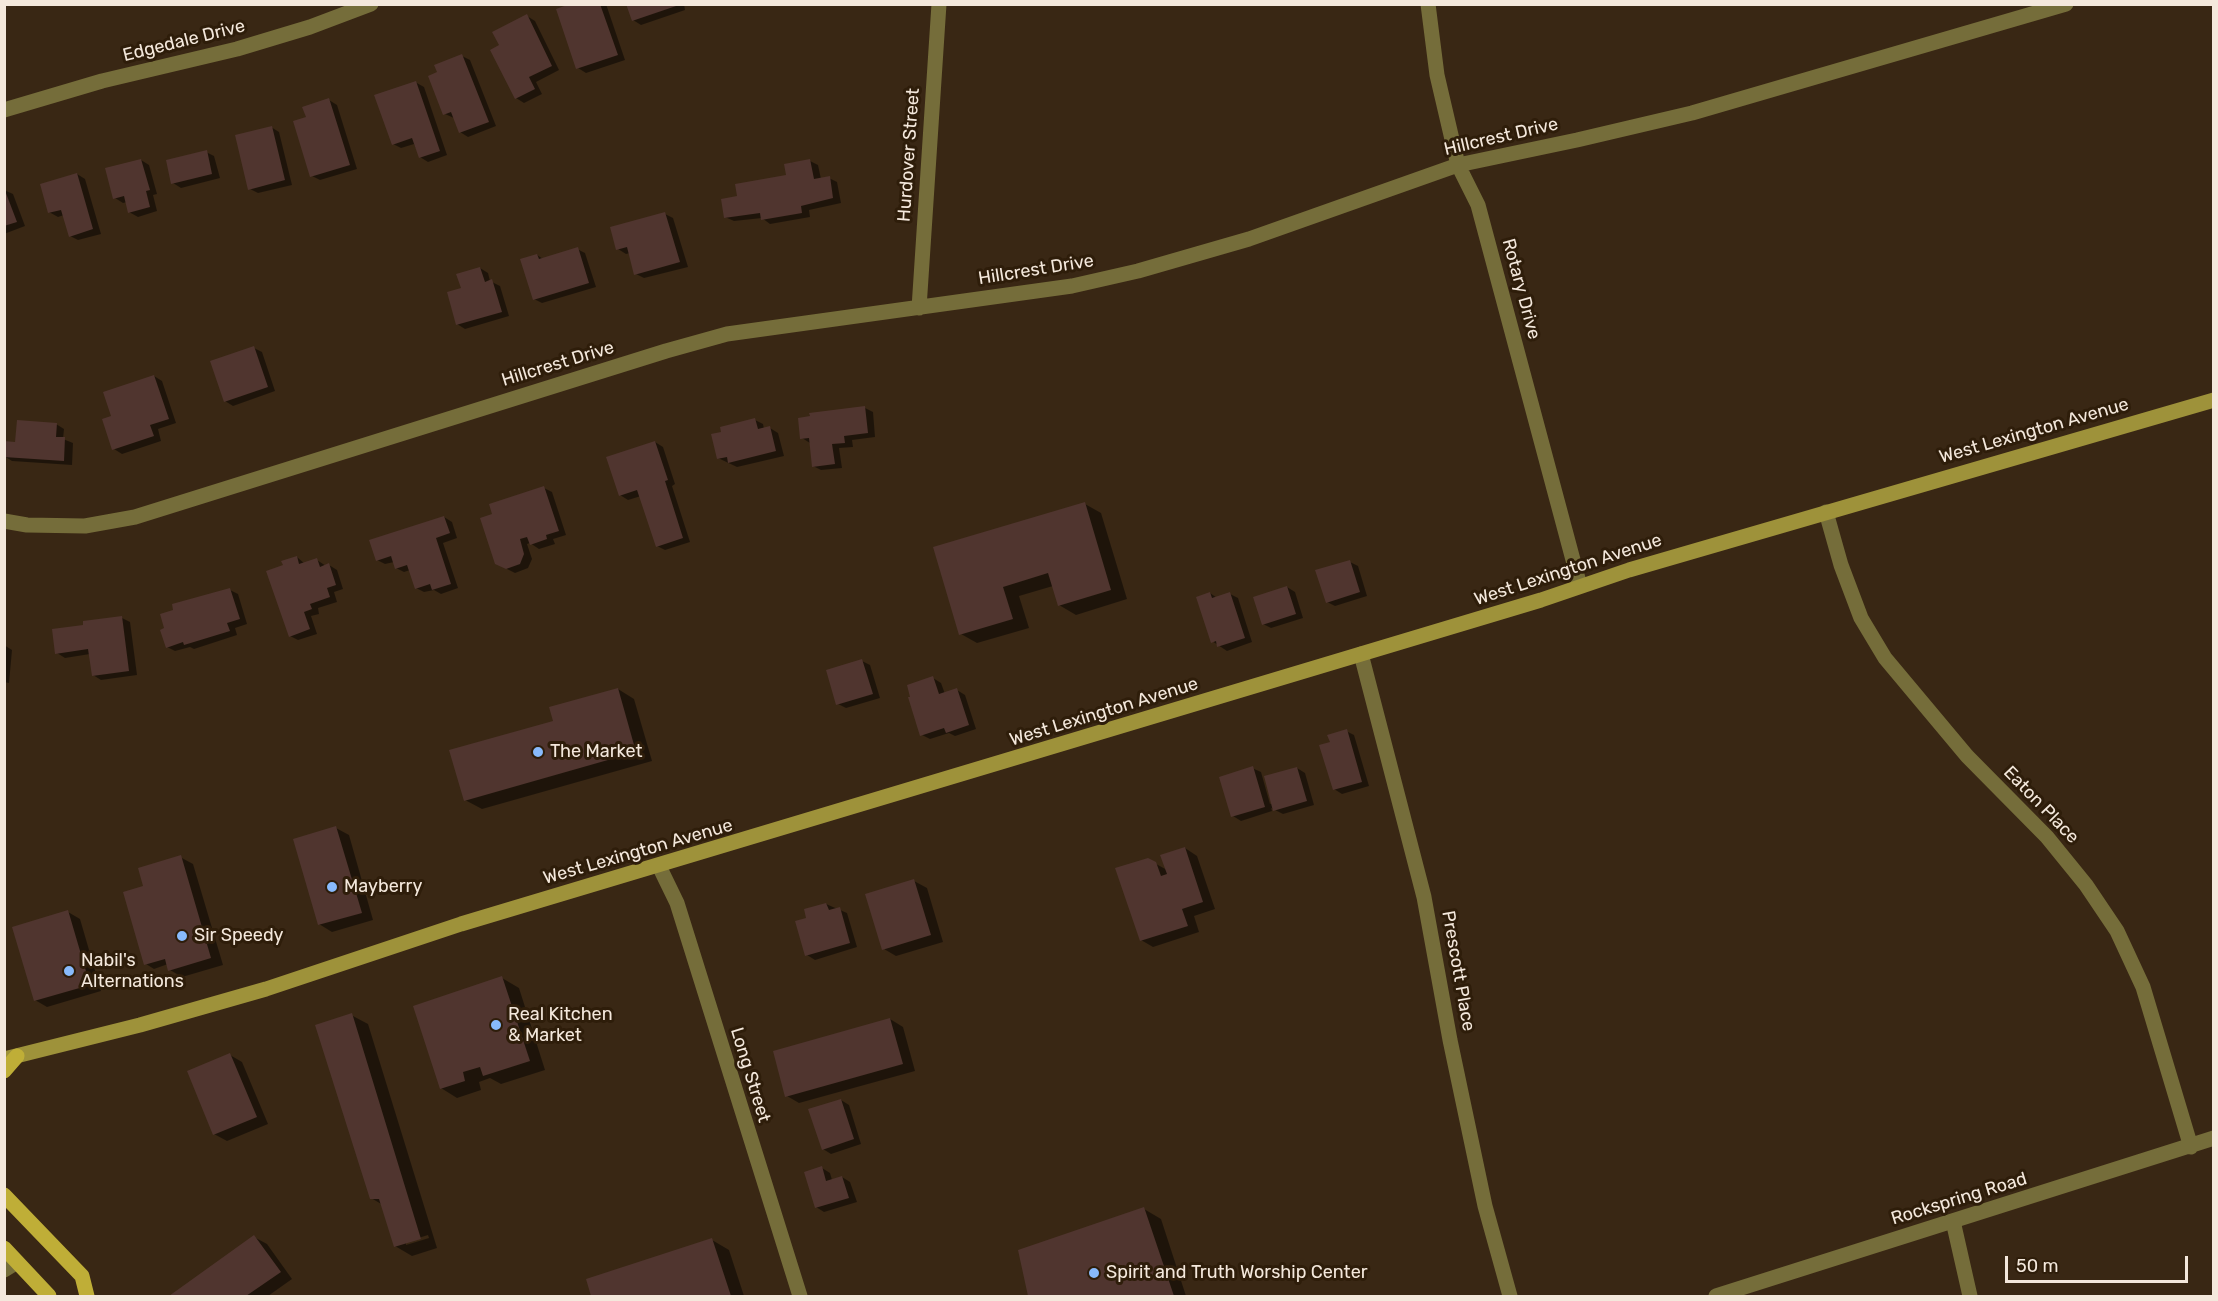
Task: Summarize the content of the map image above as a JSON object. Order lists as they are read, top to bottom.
{
  "streets": {
    "street": [
      "Edgedale Drive",
      "Hillcrest Drive",
      "Hurdover Street",
      "Rotary Drive",
      "West Lexington Avenue",
      "Eaton Place",
      "Prescott Place",
      "Long Street",
      "Rockspring Road"
    ]
  },
  "crossings": [
    ["Hillcrest Drive", "Hurdover Street"],
    ["Hillcrest Drive", "Rotary Drive"],
    ["Rotary Drive", "West Lexington Avenue"],
    ["West Lexington Avenue", "Eaton Place"],
    ["West Lexington Avenue", "Prescott Place"],
    ["West Lexington Avenue", "Long Street"],
    ["Eaton Place", "Rockspring Road"]
  ],
  "places": [
    "The Market",
    "Mayberry",
    "Sir Speedy",
    "Nabil's Alternations",
    "Real Kitchen & Market",
    "Spirit and Truth Worship Center"
  ],
  "scale_bar": "50 m"
}
